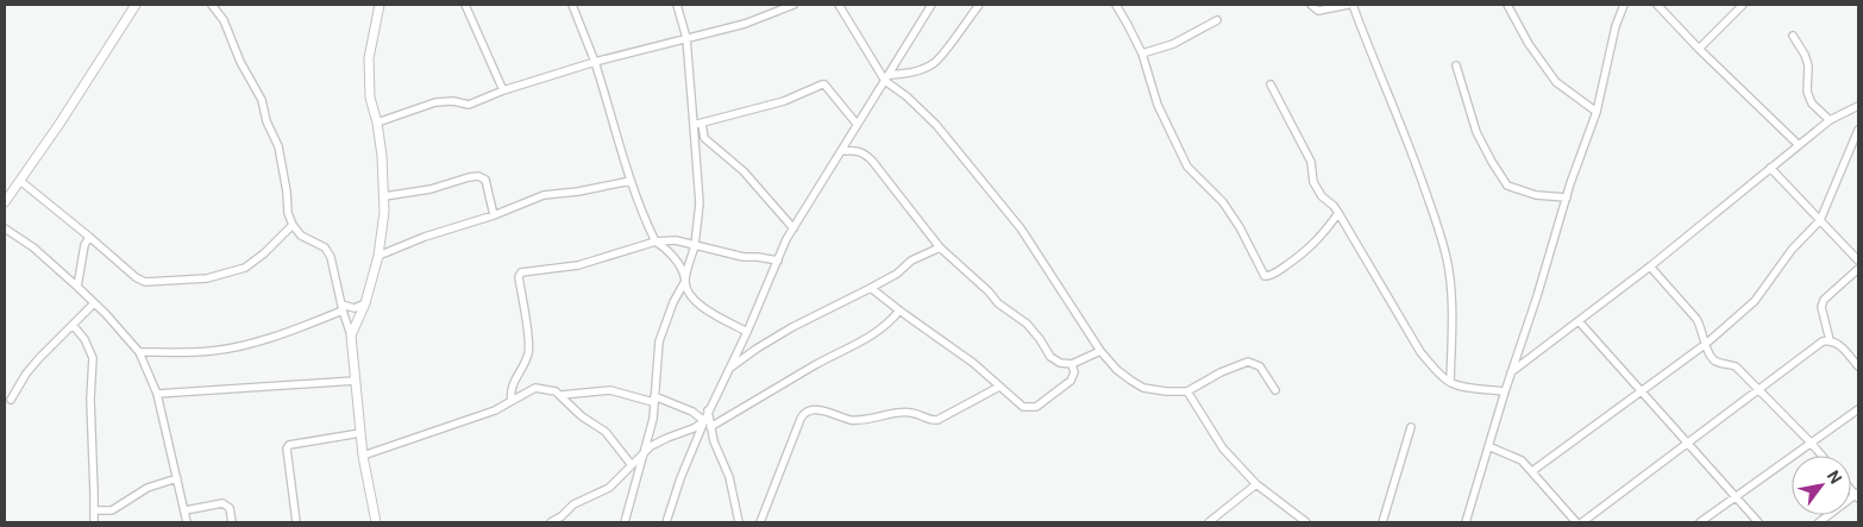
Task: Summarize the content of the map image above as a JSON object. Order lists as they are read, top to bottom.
{
  "north": "top right"
}
